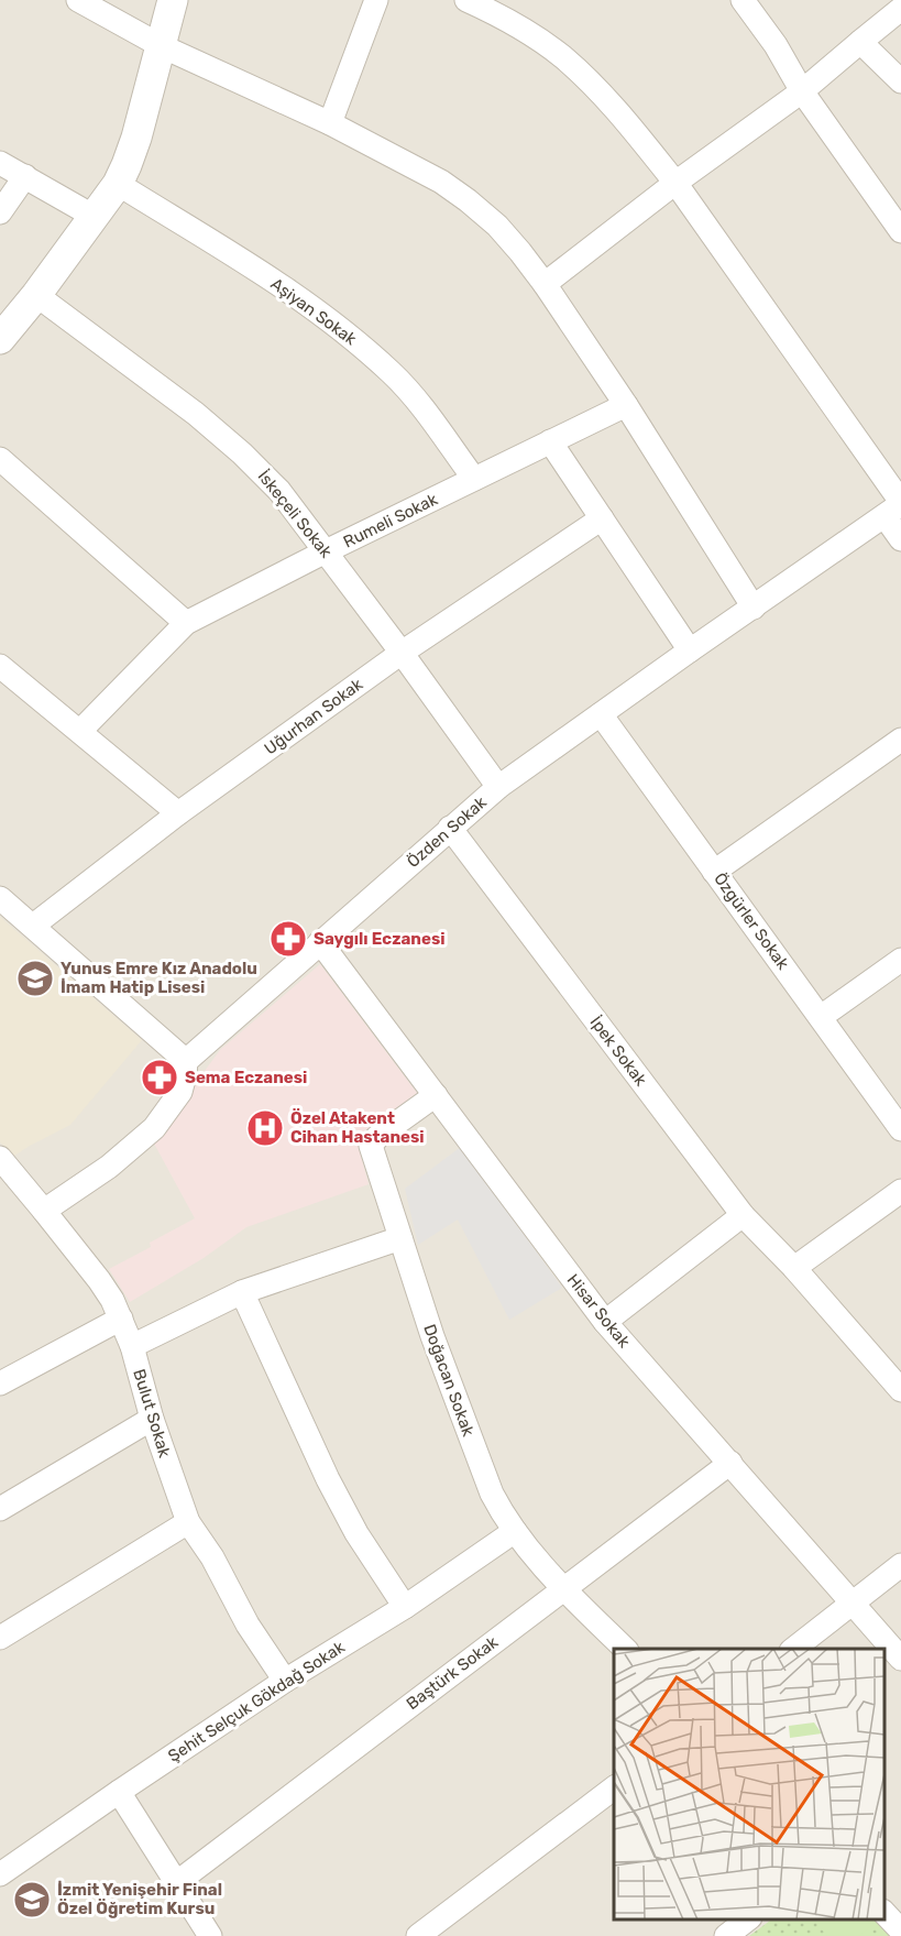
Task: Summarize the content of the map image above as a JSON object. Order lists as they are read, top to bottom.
{
  "streets": {
    "street": [
      "Aşiyan Sokak",
      "İskeçeli Sokak",
      "Rumeli Sokak",
      "Uğurhan Sokak",
      "Özden Sokak",
      "Özgürler Sokak",
      "İpek Sokak",
      "Hisar Sokak",
      "Doğacan Sokak",
      "Bulut Sokak",
      "Baştürk Sokak",
      "Şehit Selçuk Gökdağ Sokak"
    ]
  },
  "crossings": [
    ["Aşiyan Sokak", "Rumeli Sokak"],
    ["İskeçeli Sokak", "Rumeli Sokak"],
    ["İskeçeli Sokak", "Uğurhan Sokak"],
    ["İskeçeli Sokak", "Özden Sokak"],
    ["Özden Sokak", "Özgürler Sokak"],
    ["Özden Sokak", "İpek Sokak"],
    ["Özden Sokak", "Hisar Sokak"],
    ["Hisar Sokak", "Doğacan Sokak"],
    ["Hisar Sokak", "Baştürk Sokak"],
    ["Doğacan Sokak", "Baştürk Sokak"],
    ["Doğacan Sokak", "Şehit Selçuk Gökdağ Sokak"],
    ["Bulut Sokak", "Şehit Selçuk Gökdağ Sokak"]
  ],
  "places": {
    "pharmacy": ["Saygılı Eczanesi", "Sema Eczanesi"],
    "school or university": ["Yunus Emre Kız Anadolu İmam Hatip Lisesi", "İzmit Yenişehir Final Özel Öğretim Kursu"],
    "hospital": ["Özel Atakent Cihan Hastanesi"]
  }
}
